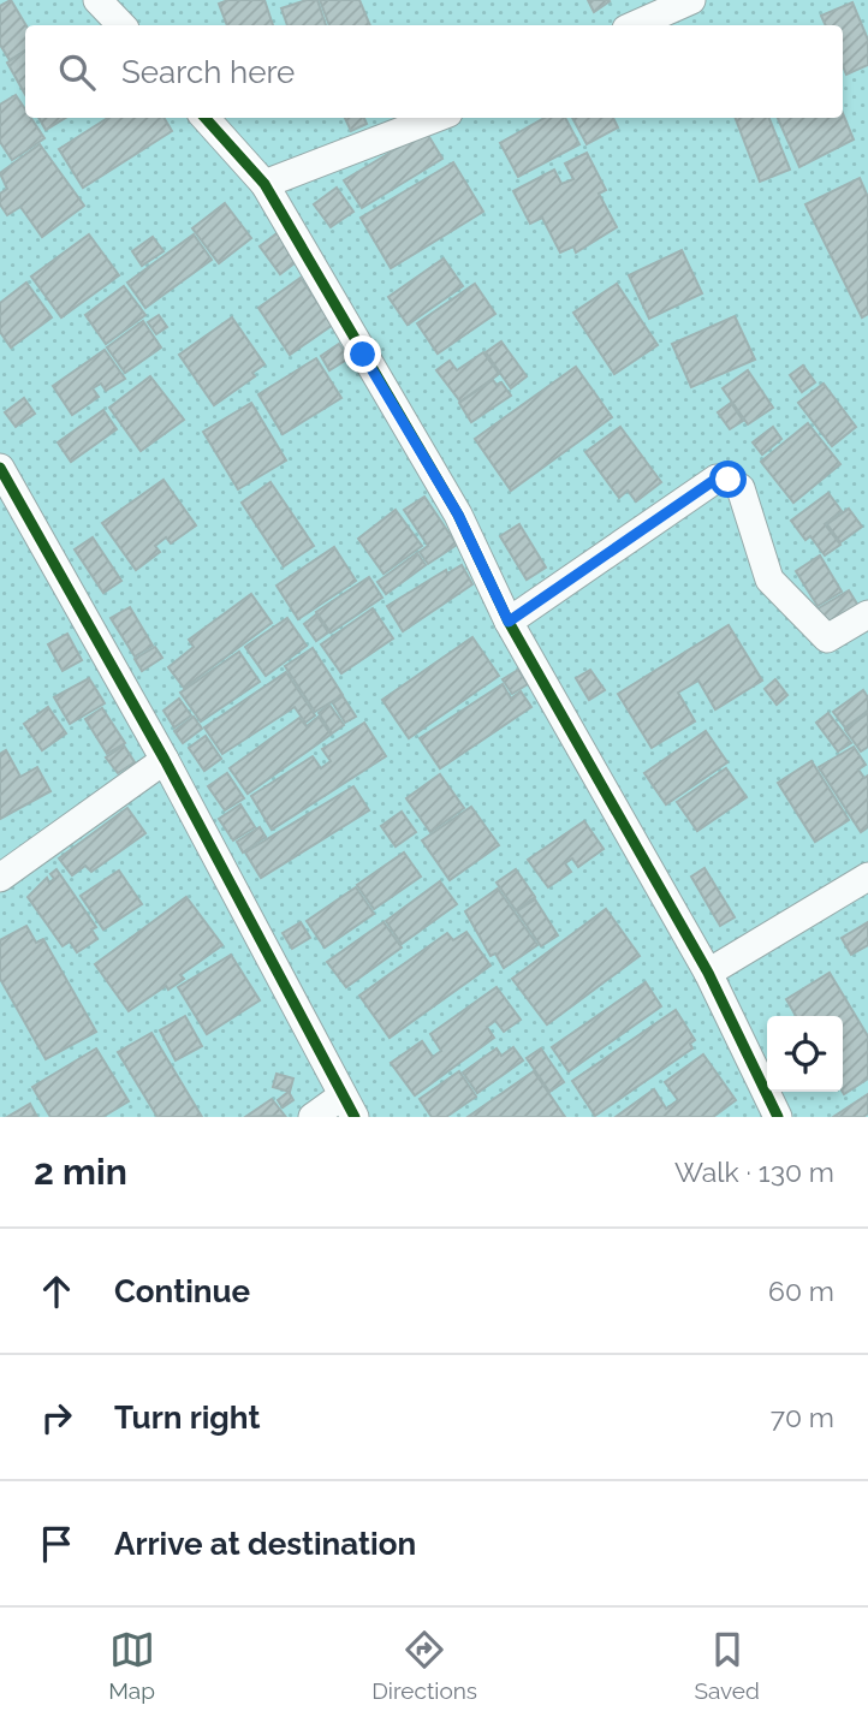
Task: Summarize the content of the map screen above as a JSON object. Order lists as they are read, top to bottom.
{
  "page": {
    "search": "Search here",
    "heading": ["2 min", "Walk · 130 m"],
    "list": [
      ["Continue", "60 m"],
      ["Turn right", "70 m"],
      "Arrive at destination"
    ],
    "nav": ["Map", "Directions", "Saved"]
  }
}
